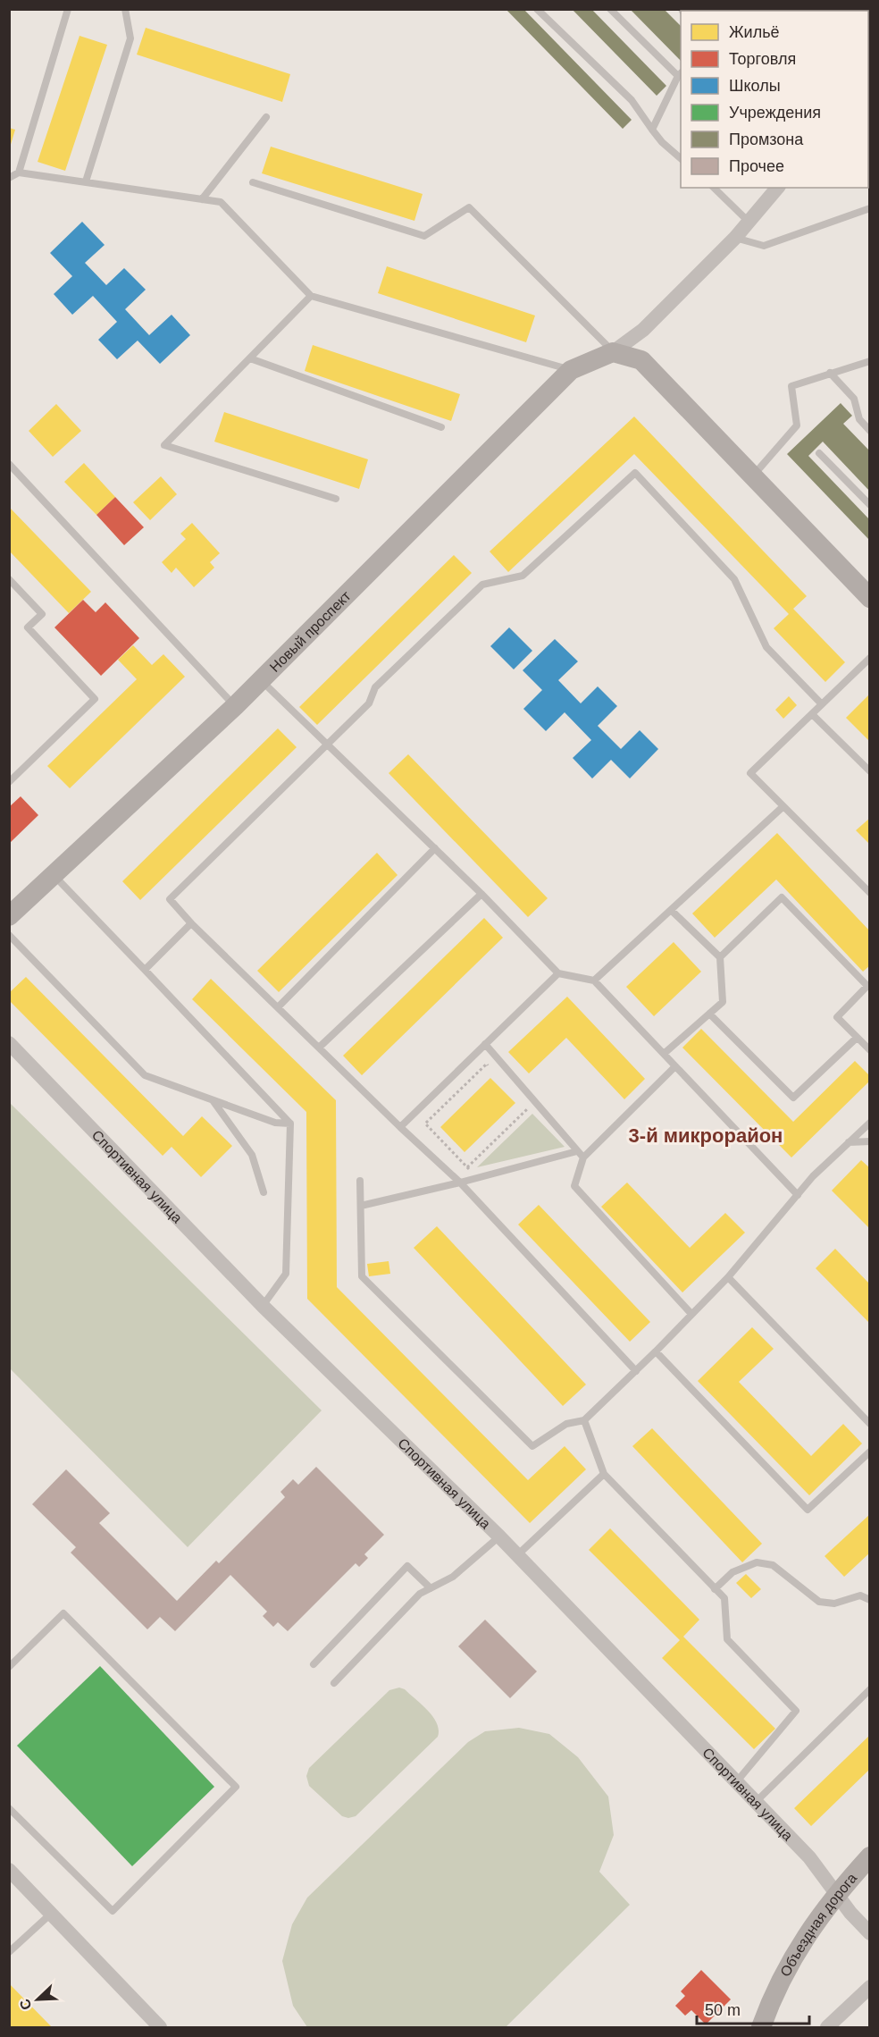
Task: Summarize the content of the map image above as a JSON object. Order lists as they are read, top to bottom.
{
  "streets": {
    "street": ["Новый проспект", "Спортивная улица", "Объездная дорога"]
  },
  "crossings": [
    ["Спортивная улица", "Объездная дорога"]
  ],
  "districts": ["3-й микрорайон"],
  "legend": [
    "Жильё",
    "Торговля",
    "Школы",
    "Учреждения",
    "Промзона",
    "Прочее"
  ],
  "scale_bar": "50 m",
  "north": "bottom left"
}
